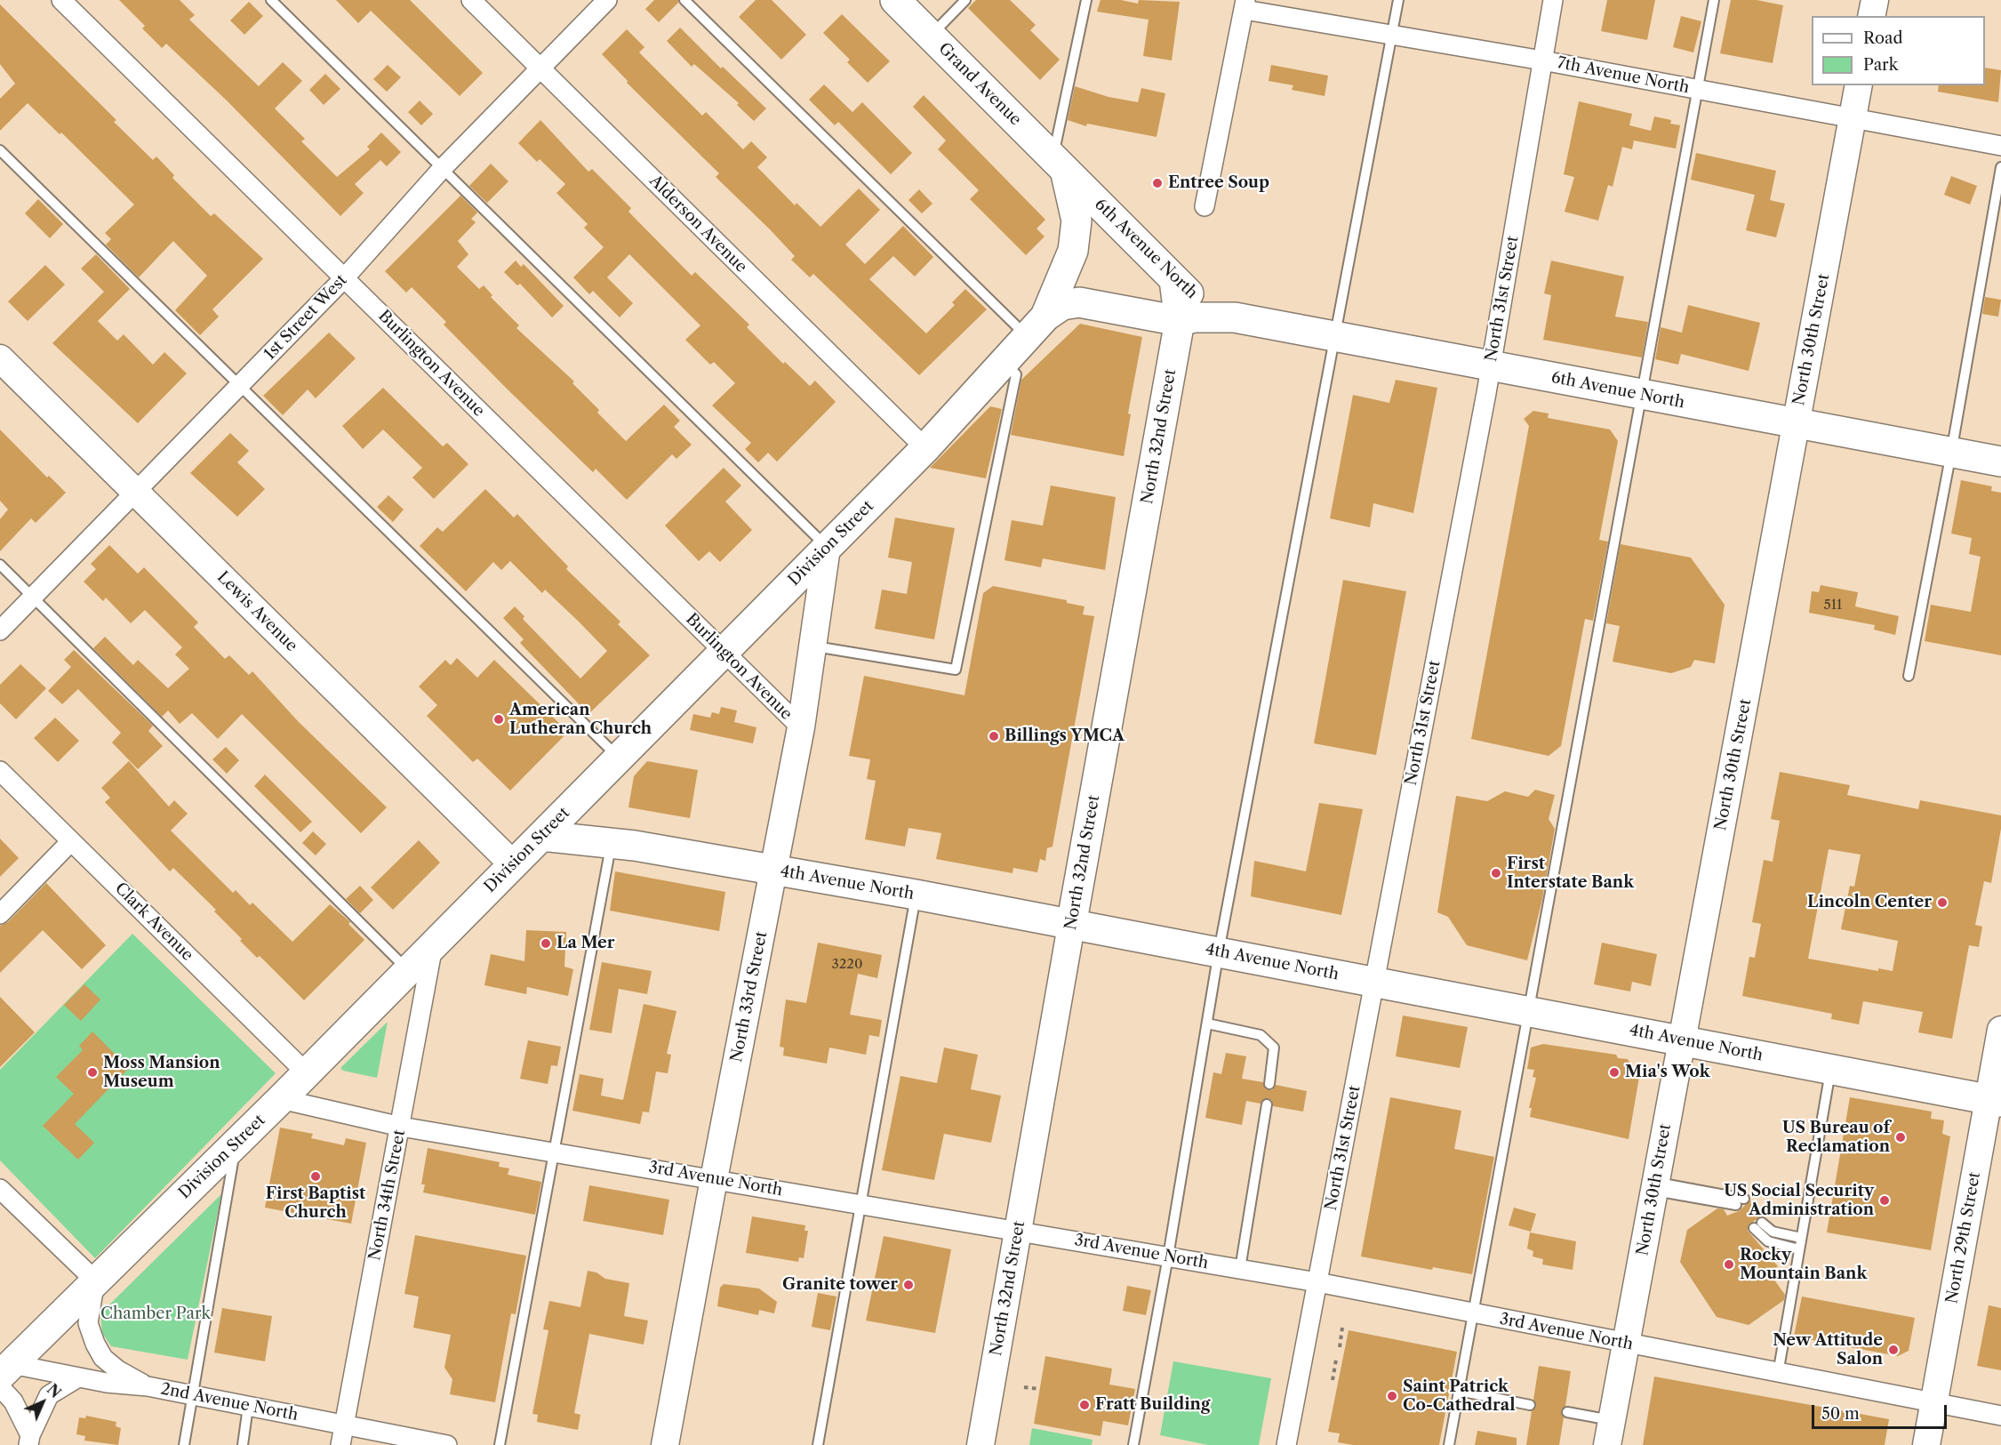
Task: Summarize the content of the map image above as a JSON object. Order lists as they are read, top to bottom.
{
  "streets": {
    "main road": [
      "Grand Avenue",
      "6th Avenue North",
      "North 32nd Street",
      "Division Street",
      "4th Avenue North"
    ],
    "street": [
      "7th Avenue North",
      "Alderson Avenue",
      "North 31st Street",
      "1st Street West",
      "North 30th Street",
      "Burlington Avenue",
      "Lewis Avenue",
      "Clark Avenue",
      "North 33rd Street",
      "3rd Avenue North",
      "North 34th Street",
      "North 29th Street",
      "2nd Avenue North"
    ]
  },
  "crossings": [
    ["7th Avenue North", "North 31st Street"],
    ["7th Avenue North", "North 30th Street"],
    ["Grand Avenue", "6th Avenue North"],
    ["Alderson Avenue", "1st Street West"],
    ["Alderson Avenue", "Division Street"],
    ["6th Avenue North", "North 31st Street"],
    ["6th Avenue North", "North 30th Street"],
    ["6th Avenue North", "North 32nd Street"],
    ["6th Avenue North", "Division Street"],
    ["North 31st Street", "4th Avenue North"],
    ["North 31st Street", "3rd Avenue North"],
    ["1st Street West", "Burlington Avenue"],
    ["1st Street West", "Lewis Avenue"],
    ["North 30th Street", "4th Avenue North"],
    ["North 30th Street", "3rd Avenue North"],
    ["Burlington Avenue", "Division Street"],
    ["Burlington Avenue", "North 33rd Street"],
    ["North 32nd Street", "4th Avenue North"],
    ["North 32nd Street", "3rd Avenue North"],
    ["Division Street", "Lewis Avenue"],
    ["Division Street", "4th Avenue North"],
    ["Division Street", "Clark Avenue"],
    ["Division Street", "North 33rd Street"],
    ["Division Street", "3rd Avenue North"],
    ["Division Street", "North 34th Street"],
    ["Division Street", "2nd Avenue North"],
    ["4th Avenue North", "North 33rd Street"],
    ["4th Avenue North", "North 29th Street"],
    ["North 33rd Street", "3rd Avenue North"],
    ["3rd Avenue North", "North 34th Street"],
    ["3rd Avenue North", "North 29th Street"],
    ["North 34th Street", "2nd Avenue North"]
  ],
  "parks": ["Chamber Park"],
  "places": [
    "Entree Soup",
    "American Lutheran Church",
    "Billings YMCA",
    "First Interstate Bank",
    "Lincoln Center",
    "La Mer",
    "Moss Mansion Museum",
    "Mia's Wok",
    "US Bureau of Reclamation",
    "First Baptist Church",
    "US Social Security Administration",
    "Rocky Mountain Bank",
    "Granite tower",
    "New Attitude Salon",
    "Saint Patrick Co-Cathedral",
    "Fratt Building"
  ],
  "house_numbers": ["511", "3220"],
  "legend": ["Road", "Park"],
  "scale_bar": "50 m",
  "north": "top right"
}
